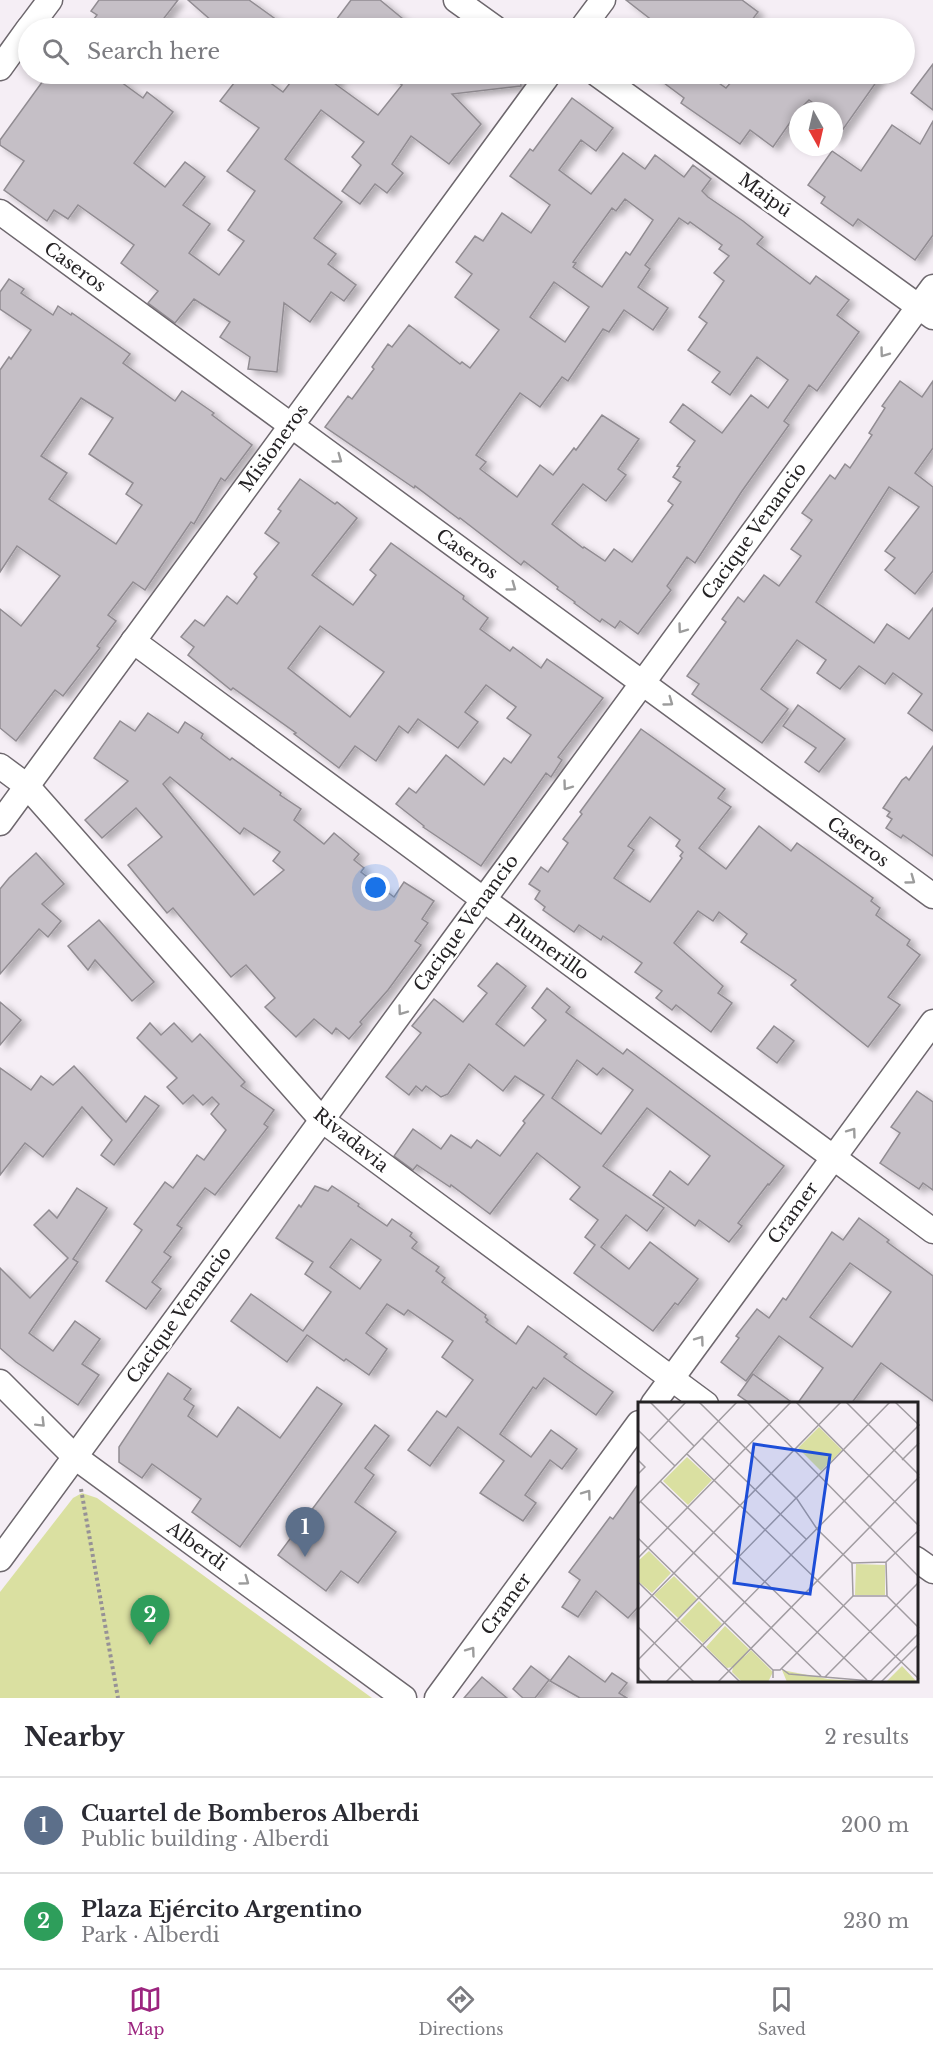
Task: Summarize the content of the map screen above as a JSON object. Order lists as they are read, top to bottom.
{
  "streets": {
    "street": [
      "Maipú",
      "Caseros",
      "Misioneros",
      "Cacique Venancio",
      "Plumerillo",
      "Rivadavia",
      "Cramer",
      "Alberdi"
    ]
  },
  "crossings": [
    ["Maipú", "Cacique Venancio"],
    ["Caseros", "Misioneros"],
    ["Caseros", "Cacique Venancio"],
    ["Misioneros", "Plumerillo"],
    ["Misioneros", "Rivadavia"],
    ["Cacique Venancio", "Plumerillo"],
    ["Cacique Venancio", "Rivadavia"],
    ["Cacique Venancio", "Alberdi"],
    ["Plumerillo", "Cramer"],
    ["Rivadavia", "Cramer"]
  ],
  "one_way": [
    "Caseros",
    "Cacique Venancio",
    "Cramer",
    "Alberdi"
  ],
  "north": "bottom",
  "page": {
    "search": "Search here",
    "pins": ["1", "2"],
    "heading": ["Nearby", "2 results"],
    "list": [
      {
        "mark": "1",
        "name": "Cuartel de Bomberos Alberdi",
        "note": "Public building · Alberdi",
        "value": "200 m"
      },
      {
        "mark": "2",
        "name": "Plaza Ejército Argentino",
        "note": "Park · Alberdi",
        "value": "230 m"
      }
    ],
    "nav": ["Map", "Directions", "Saved"]
  }
}
